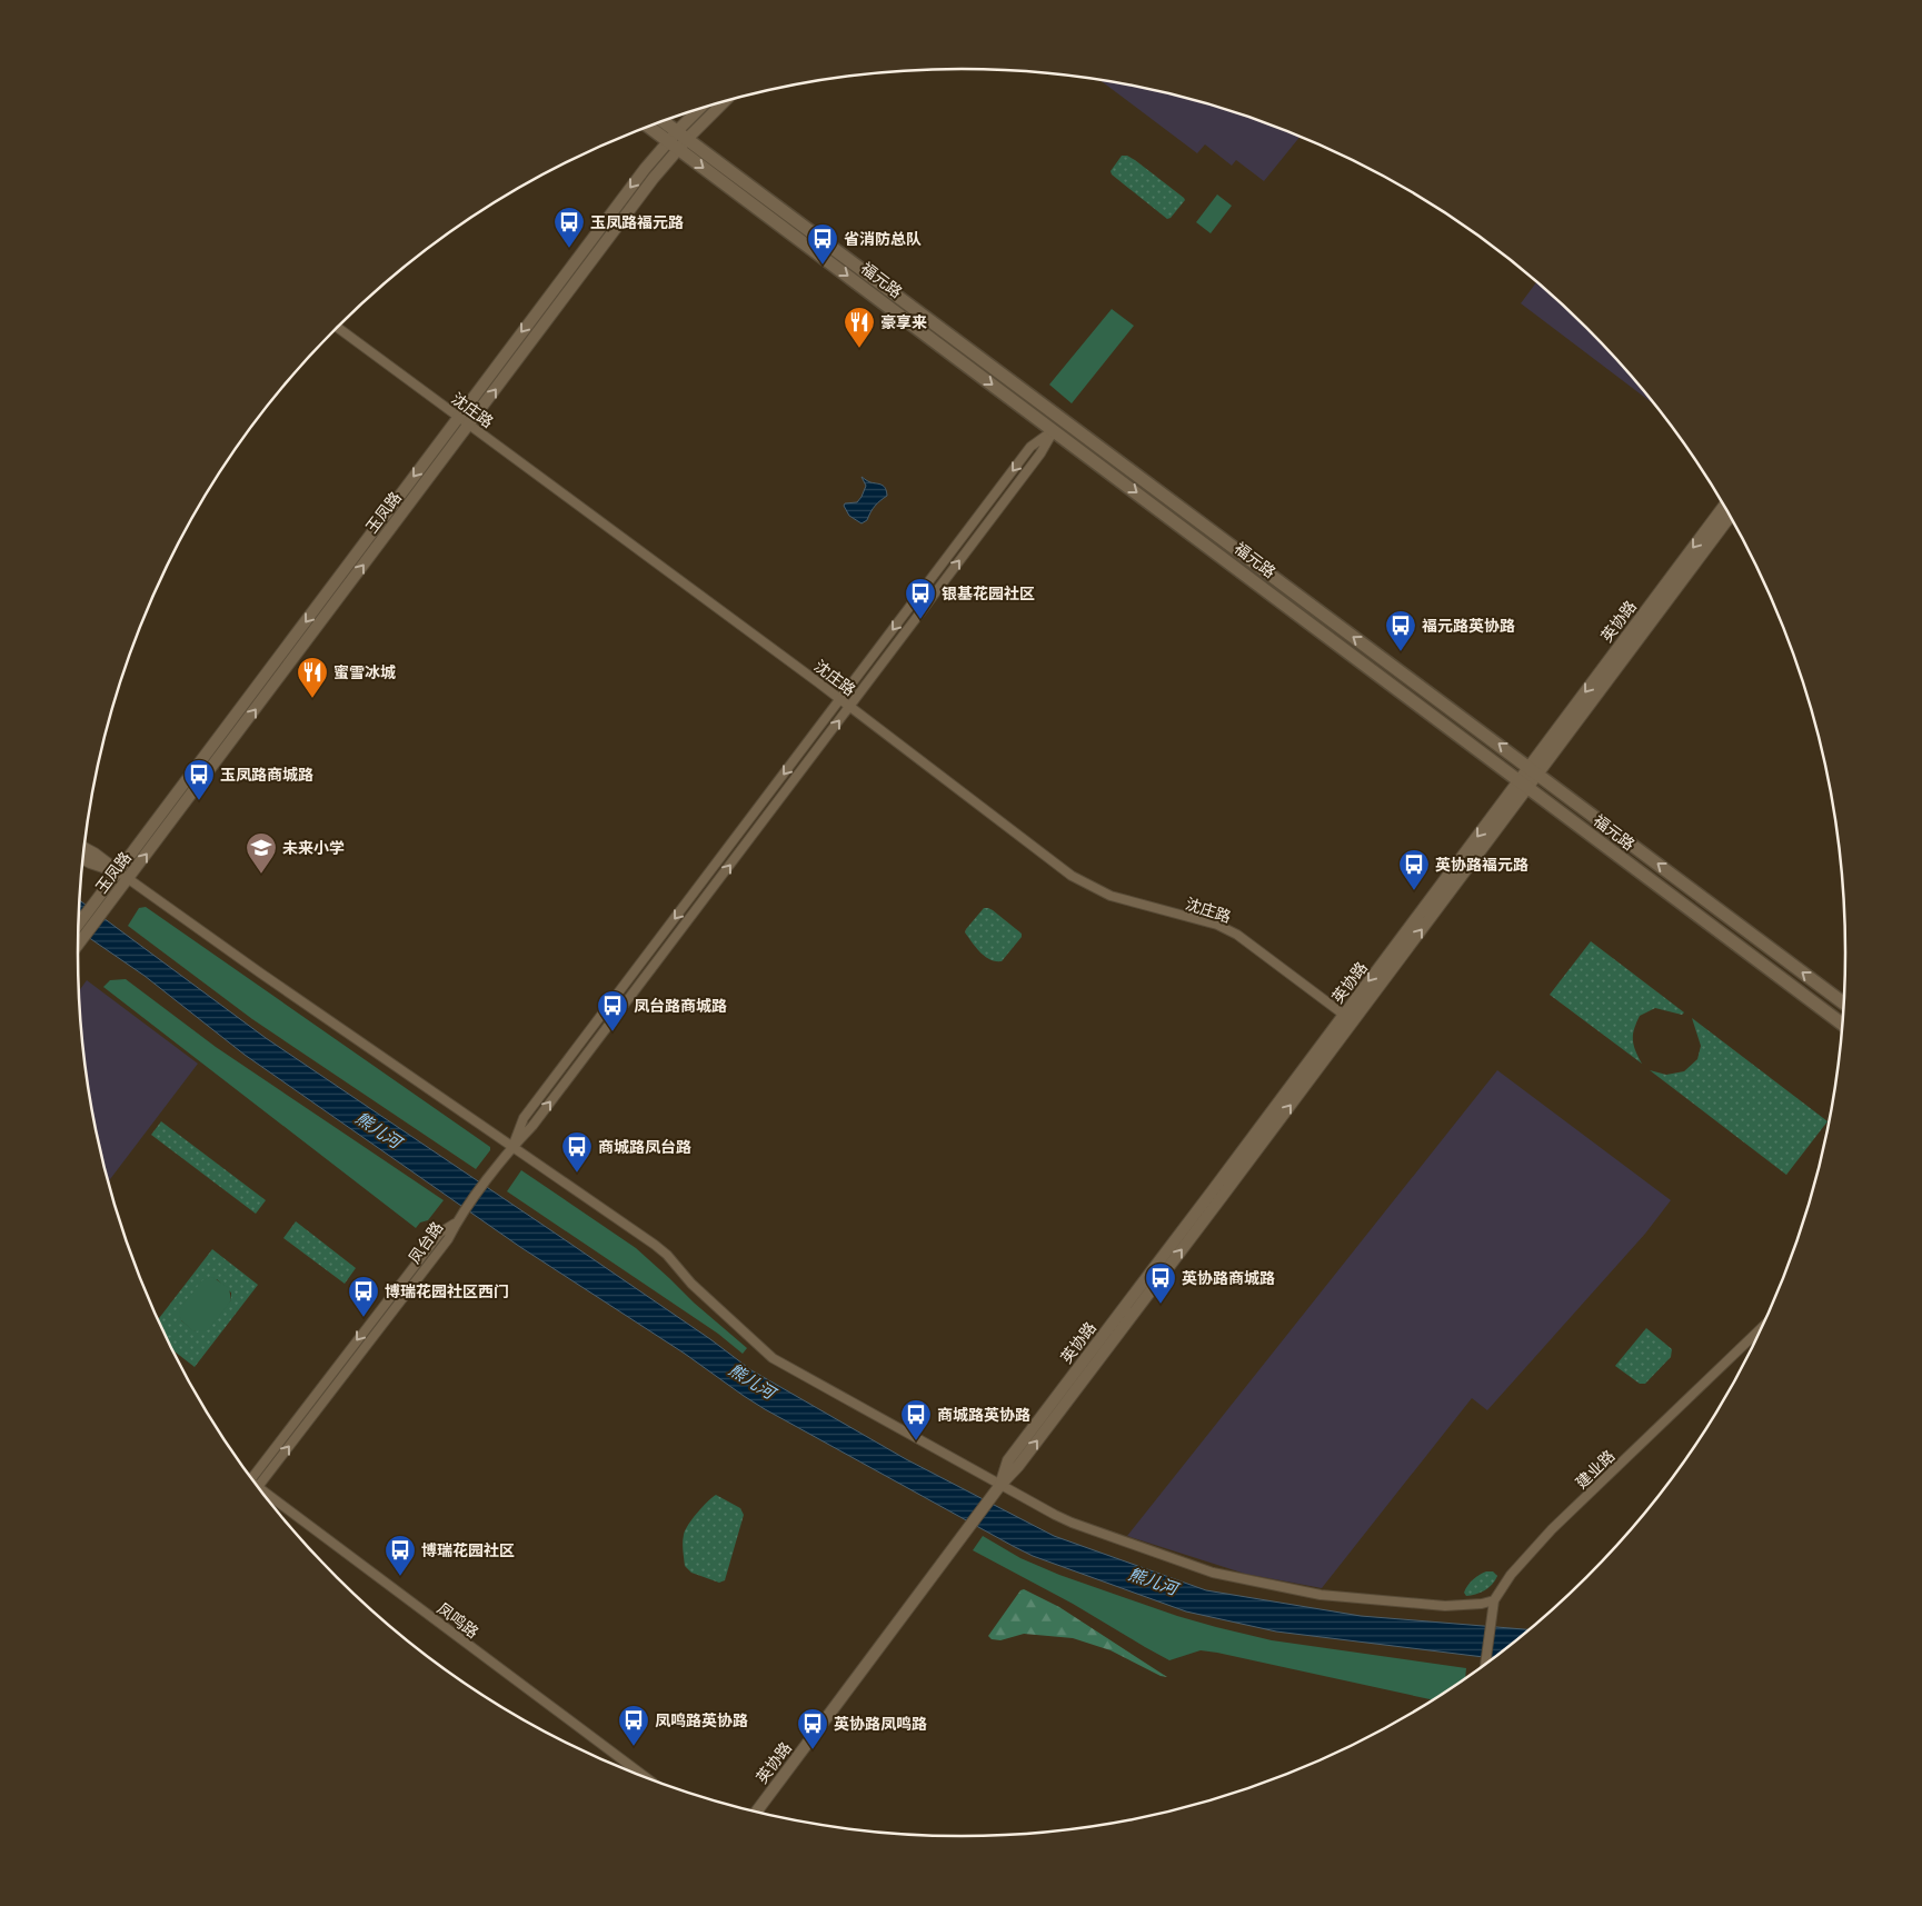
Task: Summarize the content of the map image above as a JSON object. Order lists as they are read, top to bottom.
{
  "streets": {
    "main road": ["福元路"],
    "street": [
      "沈庄路",
      "玉凤路",
      "英协路",
      "凤台路",
      "建业路",
      "凤鸣路"
    ]
  },
  "crossings": [
    ["福元路", "玉凤路"],
    ["福元路", "英协路"],
    ["沈庄路", "玉凤路"],
    ["沈庄路", "英协路"]
  ],
  "water": ["熊儿河"],
  "places": {
    "bus stop": [
      "玉凤路福元路",
      "省消防总队",
      "银基花园社区",
      "福元路英协路",
      "玉凤路商城路",
      "英协路福元路",
      "凤台路商城路",
      "商城路凤台路",
      "英协路商城路",
      "博瑞花园社区西门",
      "商城路英协路",
      "博瑞花园社区",
      "凤鸣路英协路",
      "英协路凤鸣路"
    ],
    "restaurant": ["豪享来", "蜜雪冰城"],
    "school or university": ["未来小学"]
  }
}
